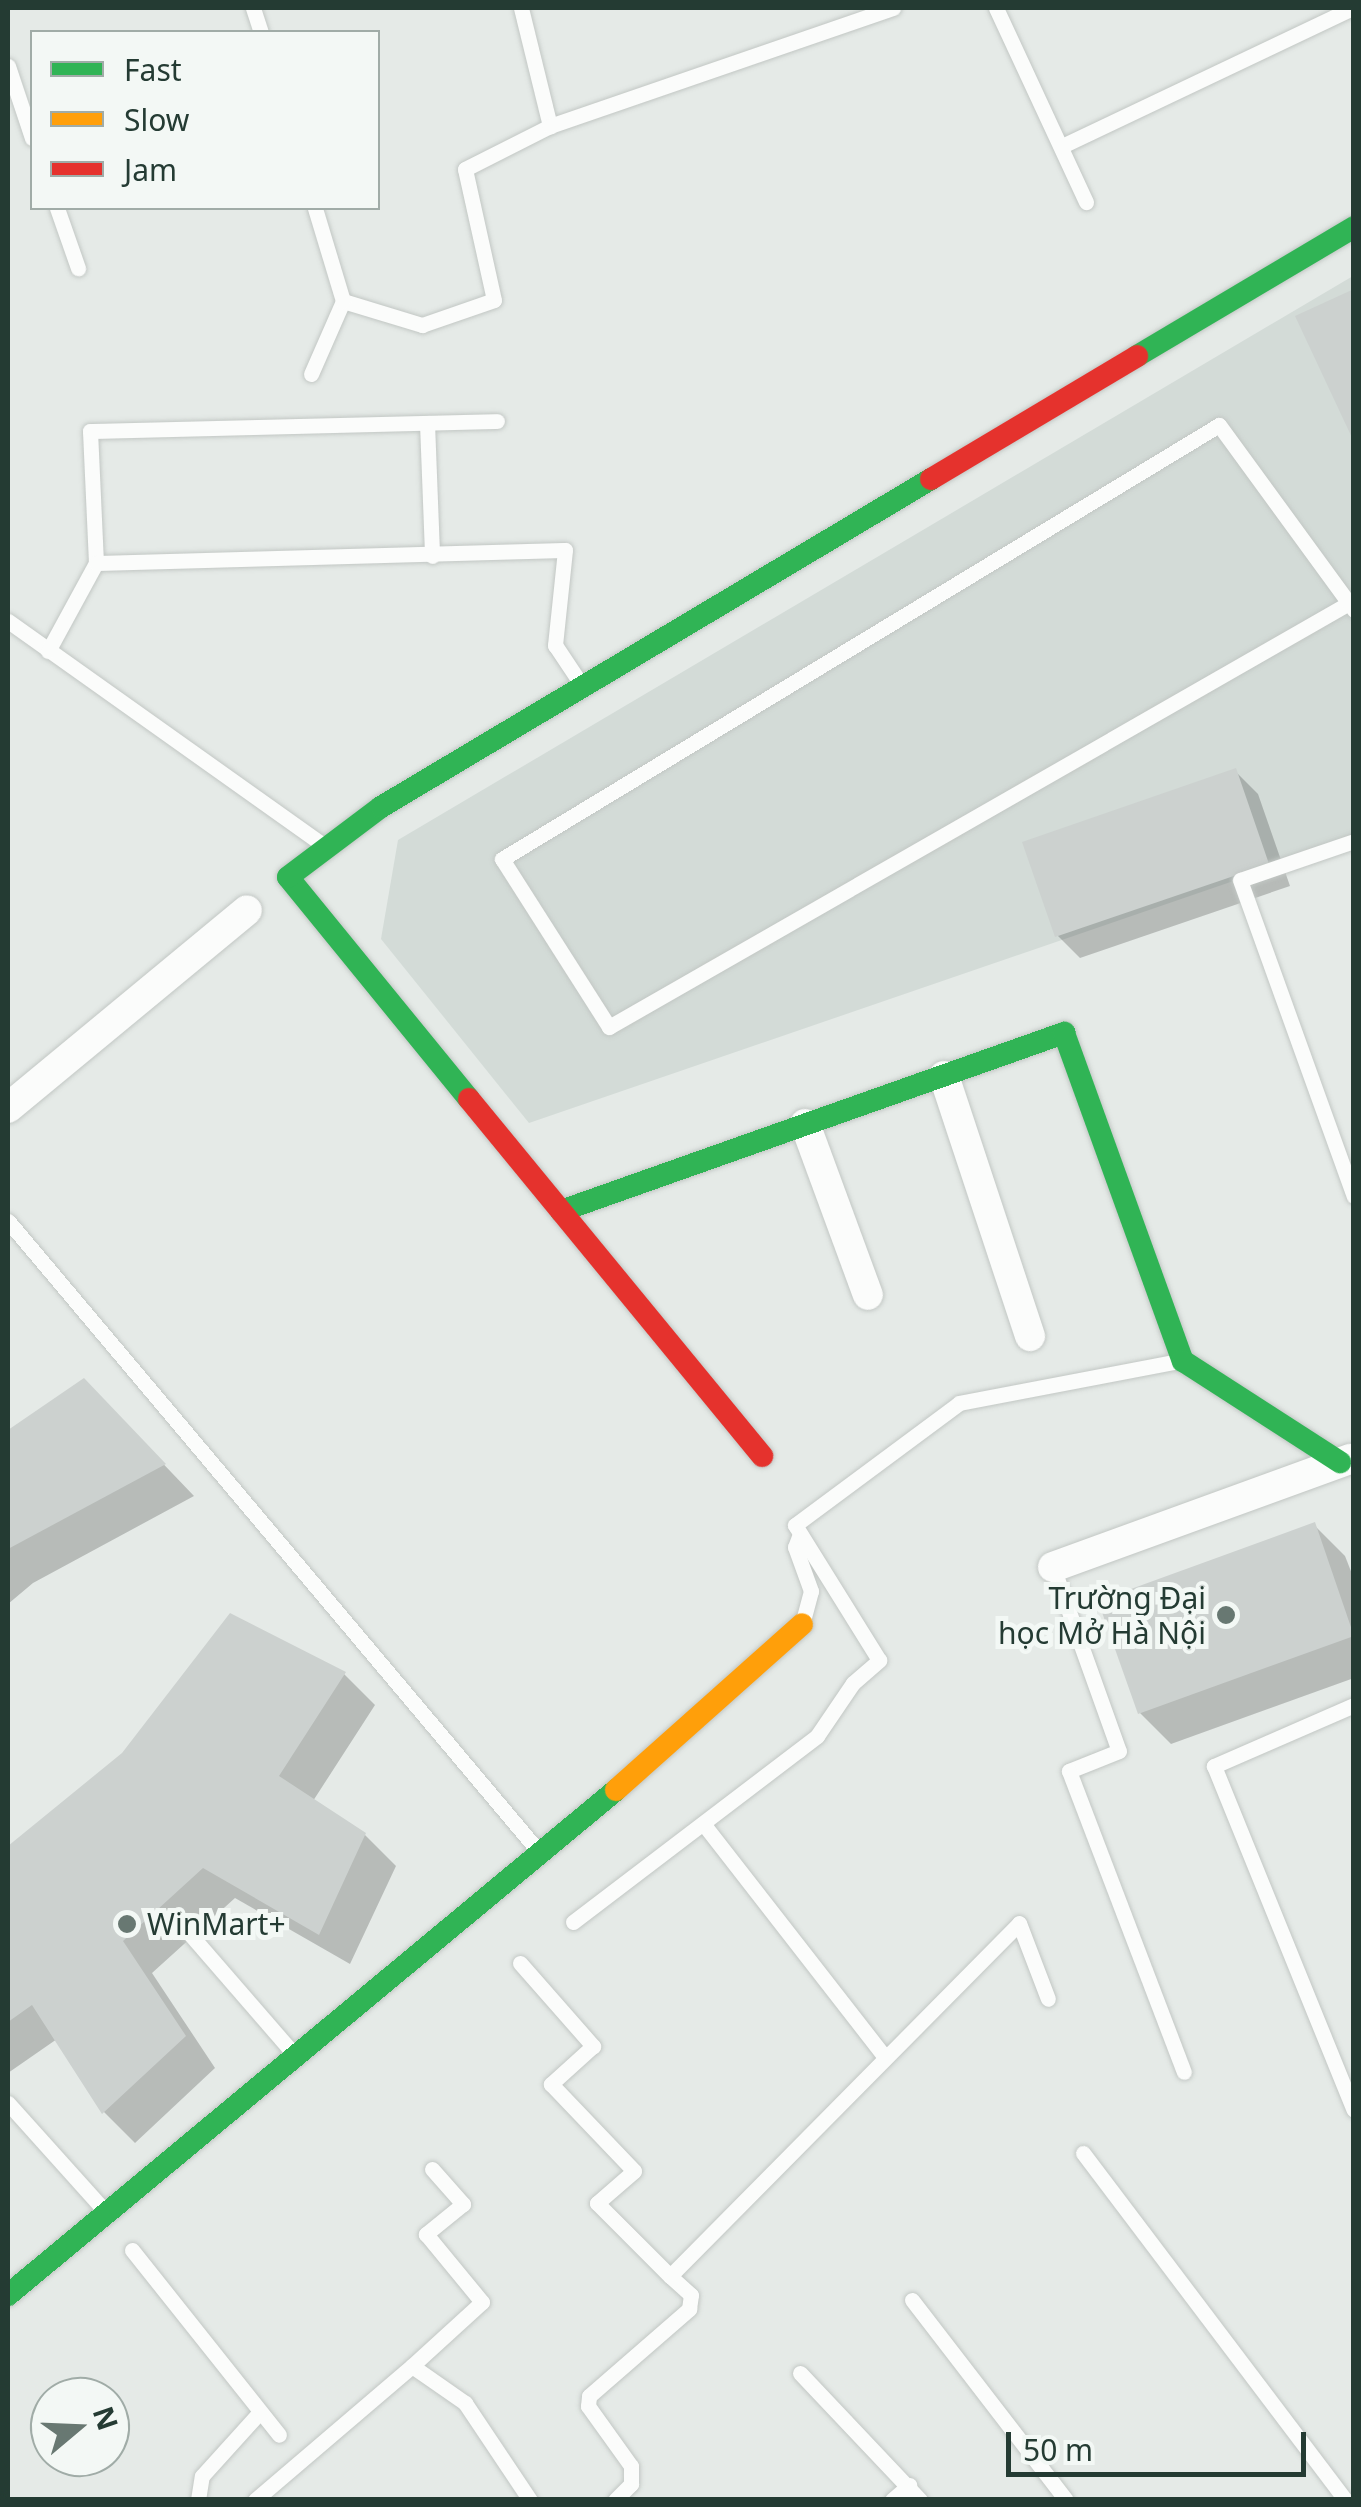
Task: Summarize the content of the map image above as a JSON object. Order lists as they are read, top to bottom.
{
  "places": ["Trường Đại học Mở Hà Nội", "WinMart+"],
  "legend": ["Fast", "Slow", "Jam"],
  "scale_bar": "50 m",
  "north": "right"
}
